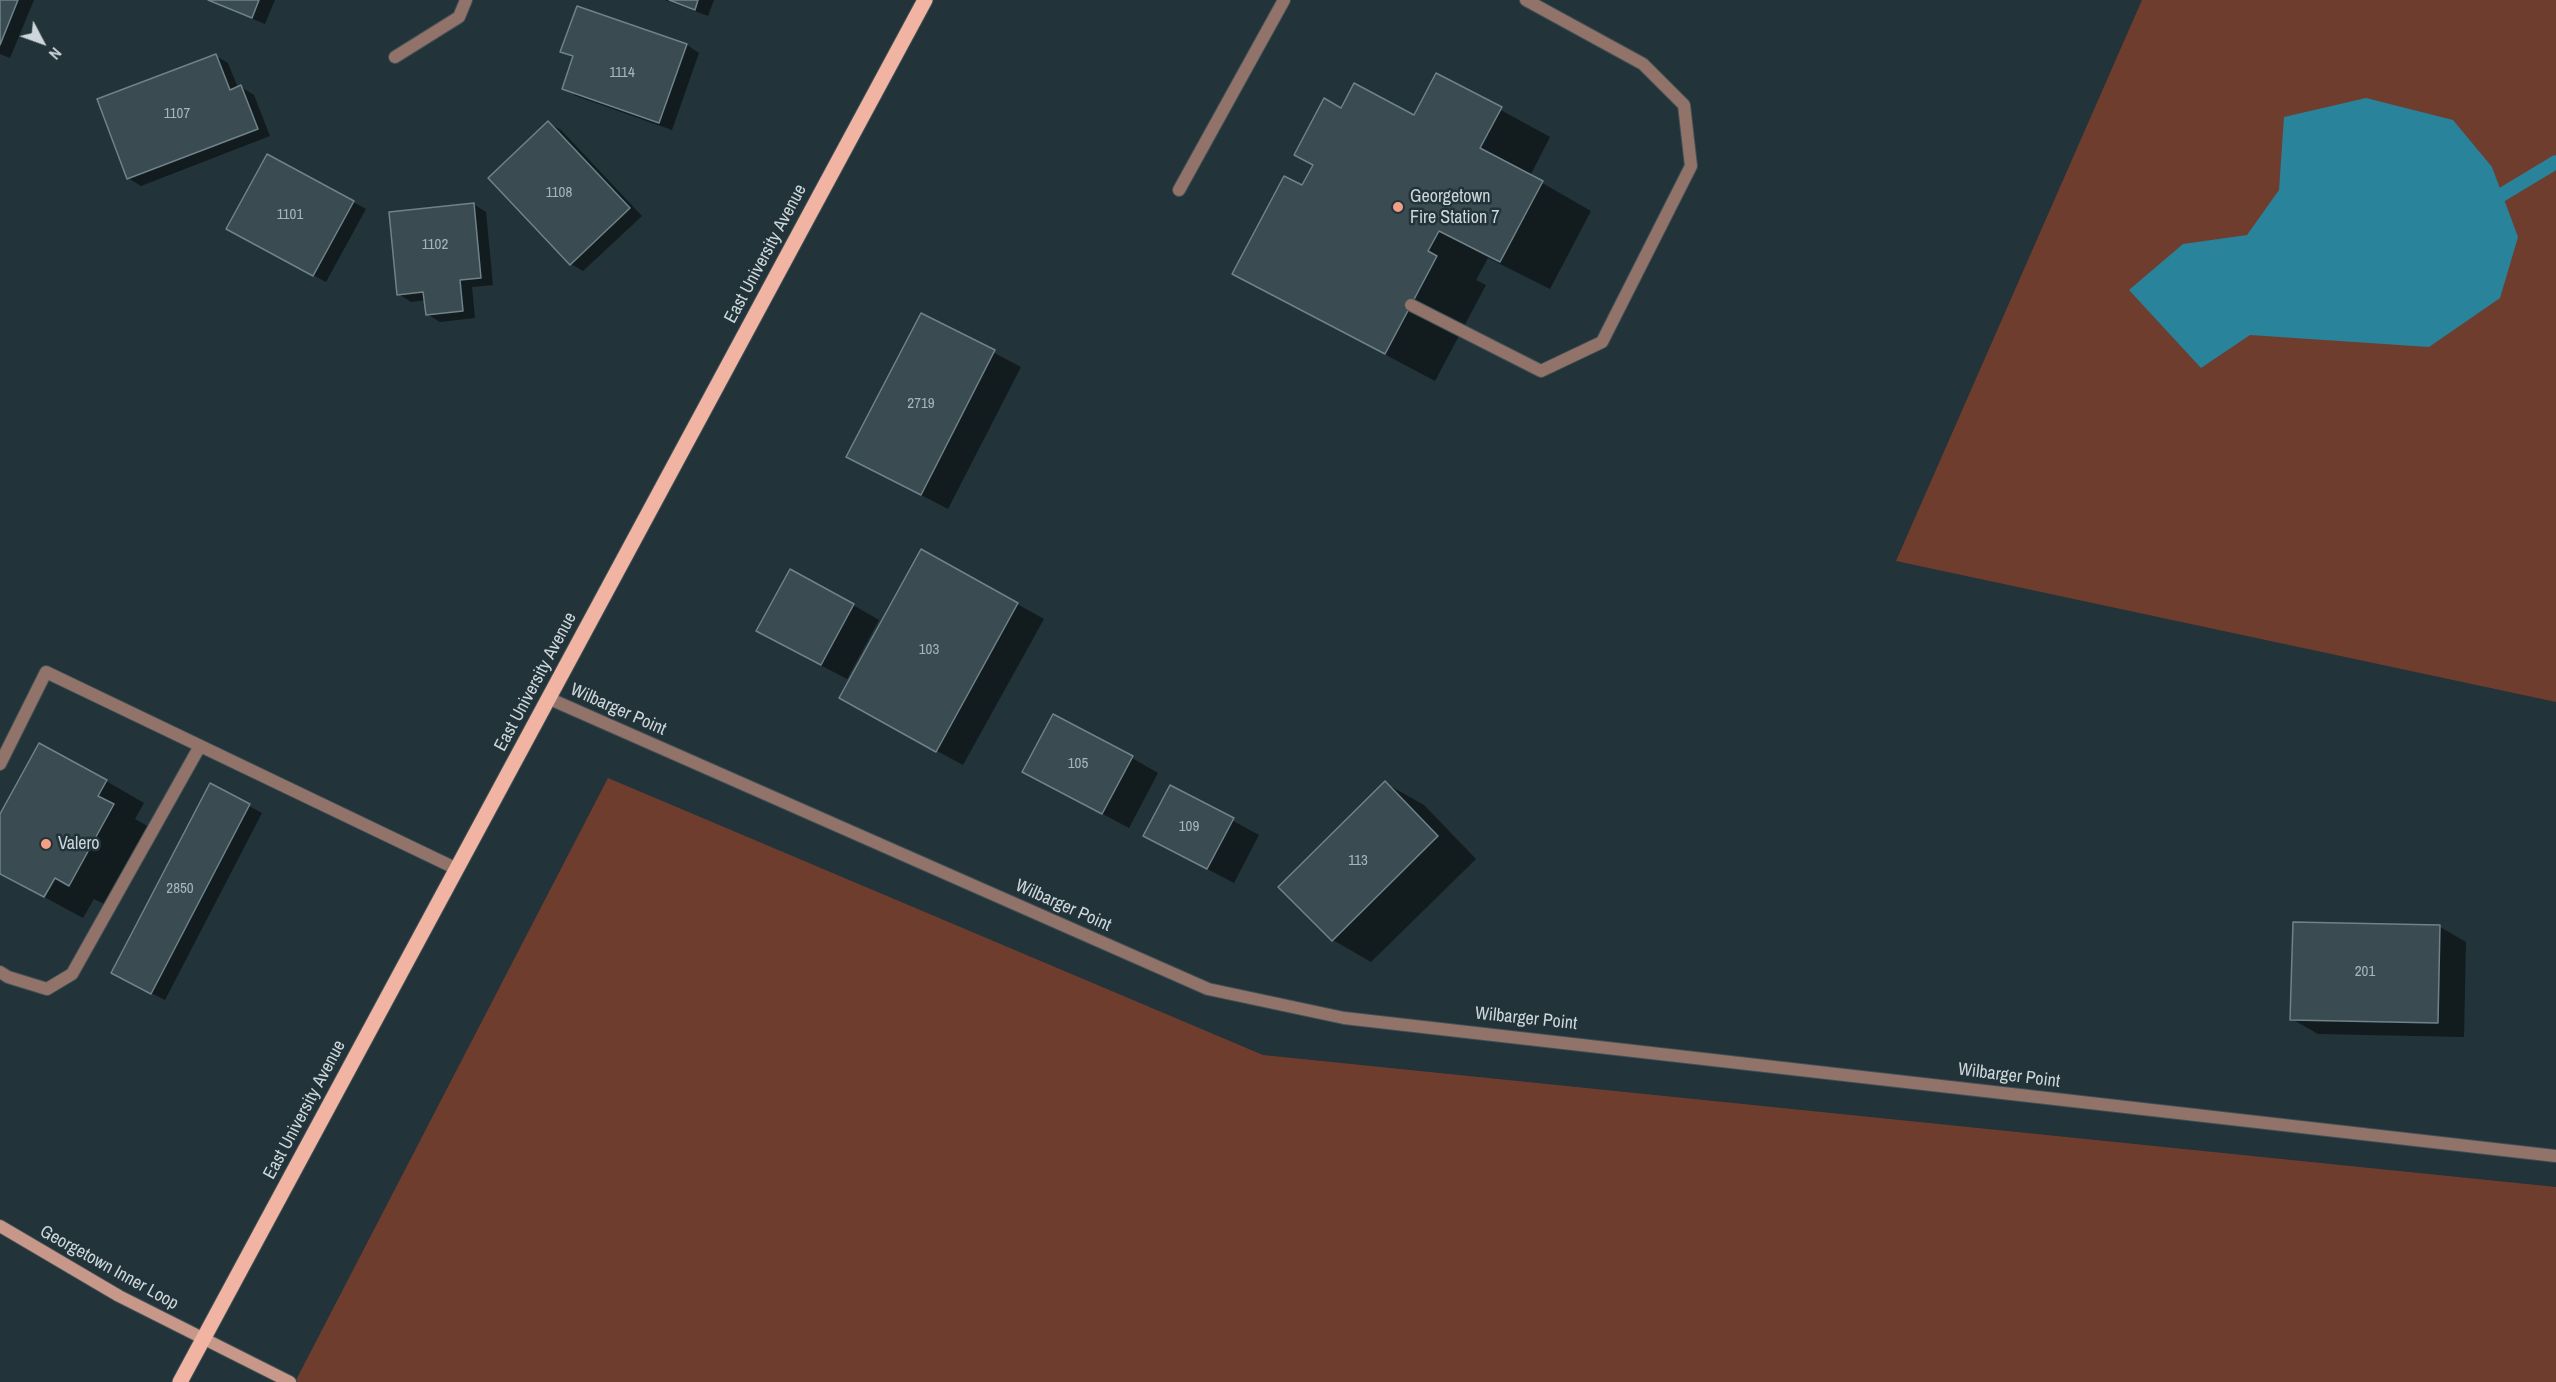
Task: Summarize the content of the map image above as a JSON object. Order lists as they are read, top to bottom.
{
  "streets": {
    "main road": ["East University Avenue", "Georgetown Inner Loop"],
    "street": ["Wilbarger Point"]
  },
  "crossings": [
    ["East University Avenue", "Wilbarger Point"],
    ["East University Avenue", "Georgetown Inner Loop"]
  ],
  "places": ["Georgetown Fire Station 7", "Valero"],
  "house_numbers": [
    "1114",
    "1107",
    "1108",
    "1101",
    "1102",
    "2719",
    "103",
    "105",
    "109",
    "113",
    "2850",
    "201"
  ],
  "north": "bottom right"
}
